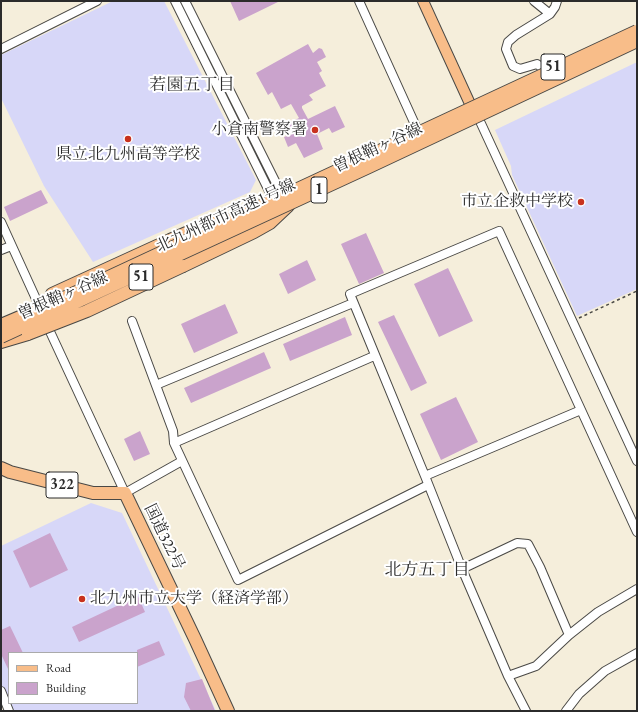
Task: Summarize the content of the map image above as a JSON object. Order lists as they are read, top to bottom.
{
  "streets": {
    "highway": [
      "1",
      "北九州都市高速1号線",
      "322",
      "国道322号"
    ],
    "main road": ["51", "曽根鞘ヶ谷線"]
  },
  "crossings": [
    ["曽根鞘ヶ谷線", "北九州都市高速1号線"]
  ],
  "districts": ["若園五丁目", "北方五丁目"],
  "places": [
    "小倉南警察署",
    "県立北九州高等学校",
    "市立企救中学校",
    "北九州市立大学（経済学部）"
  ],
  "legend": ["Road", "Building"]
}
